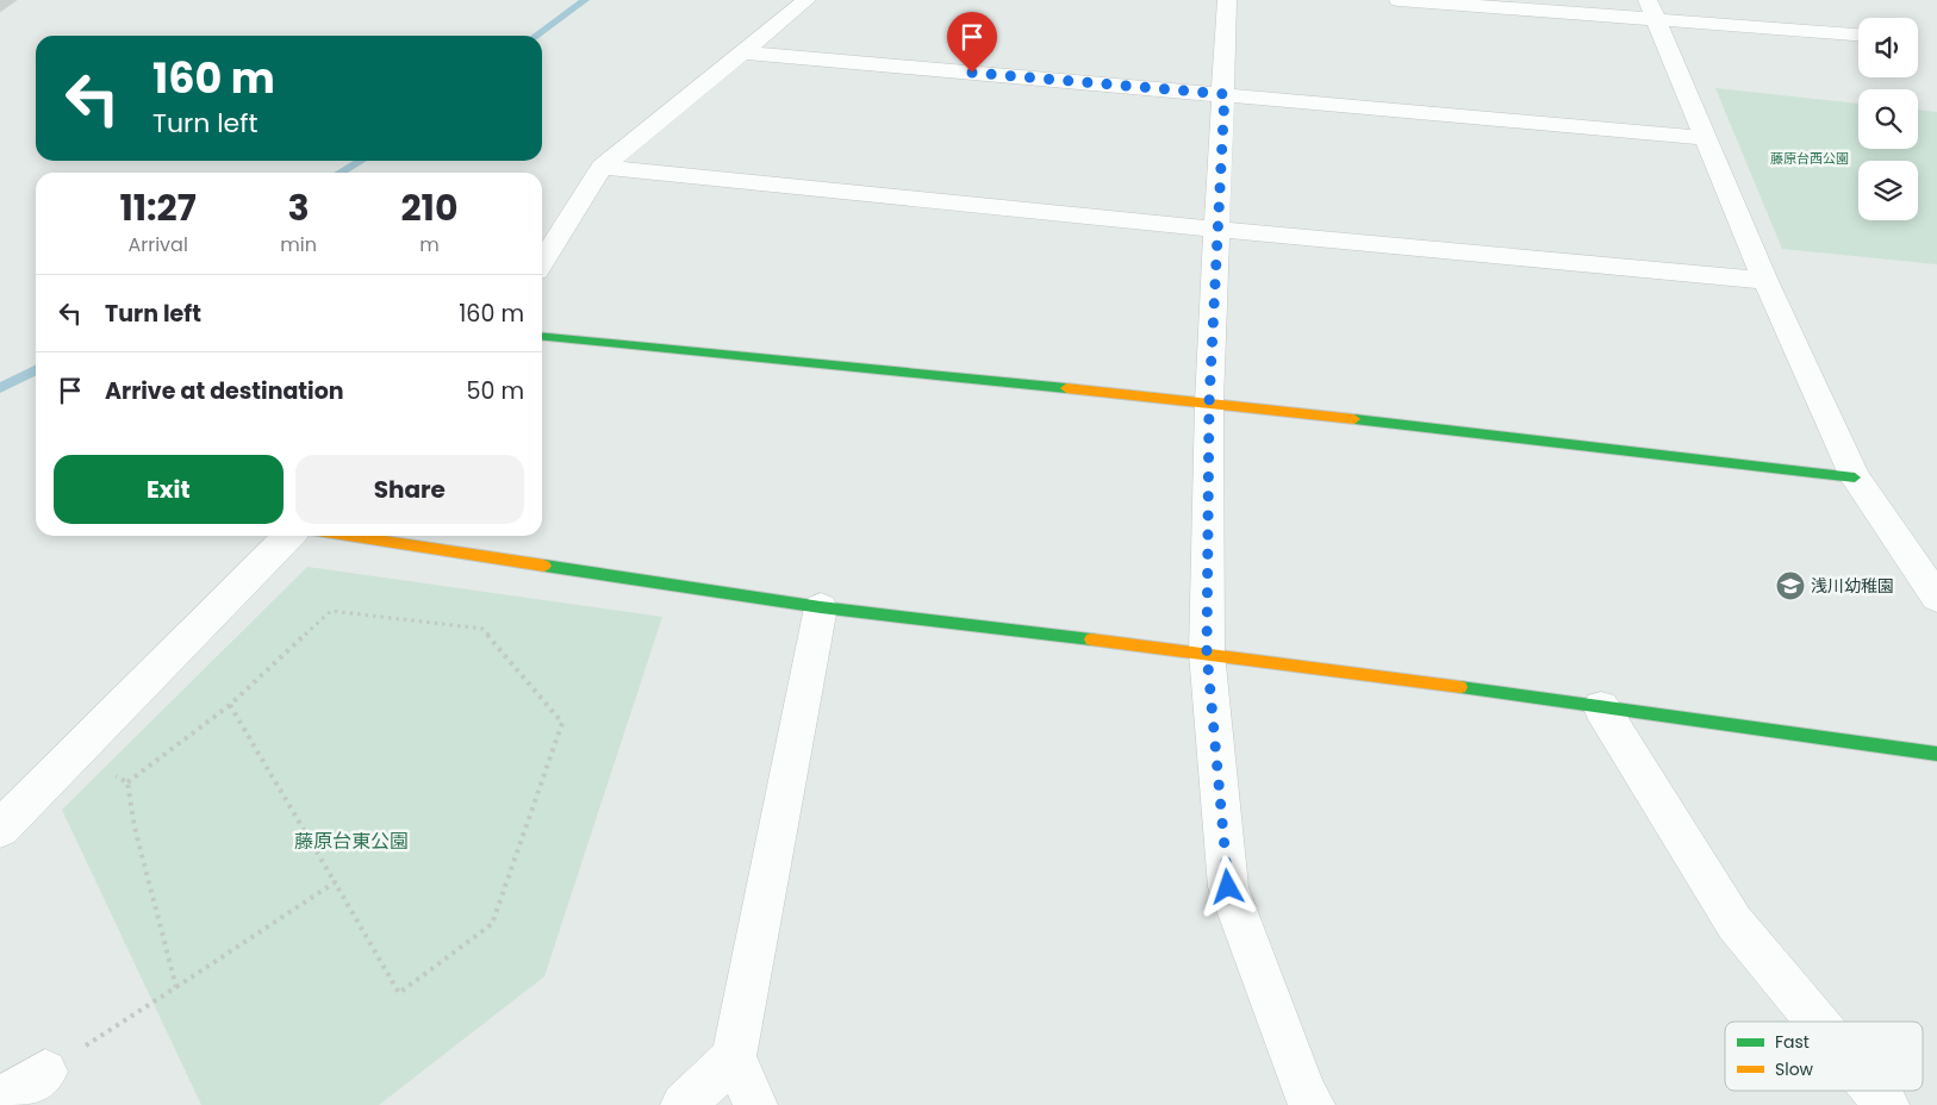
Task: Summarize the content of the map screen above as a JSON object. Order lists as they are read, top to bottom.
{
  "parks": ["藤原台西公園", "藤原台東公園"],
  "places": {
    "school or university": ["浅川幼稚園"]
  },
  "legend": ["Fast", "Slow"],
  "page": {
    "turn": ["160 m", "Turn left"],
    "eta": [
      "11:27",
      "Arrival",
      "3",
      "min",
      "210",
      "m"
    ],
    "list": [
      {
        "name": "Turn left",
        "value": "160 m"
      },
      {
        "name": "Arrive at destination",
        "value": "50 m"
      }
    ],
    "buttons": ["Exit", "Share"]
  }
}
